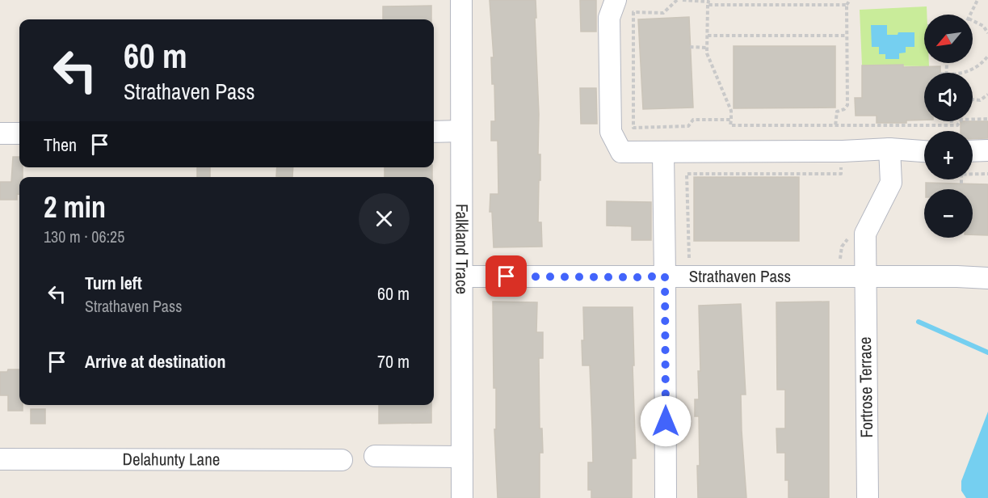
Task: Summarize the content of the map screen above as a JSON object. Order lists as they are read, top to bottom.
{
  "streets": {
    "street": [
      "Falkland Trace",
      "Strathaven Pass",
      "Fortrose Terrace",
      "Delahunty Lane"
    ]
  },
  "crossings": [
    ["Falkland Trace", "Strathaven Pass"],
    ["Strathaven Pass", "Fortrose Terrace"]
  ],
  "north": "bottom left",
  "page": {
    "map_buttons": ["+", "−"],
    "turn": ["60 m", "Strathaven Pass"],
    "then": "Then",
    "heading": ["2 min", "130 m · 06:25"],
    "list": [
      {
        "name": "Turn left",
        "note": "Strathaven Pass",
        "value": "60 m"
      },
      {
        "name": "Arrive at destination",
        "value": "70 m"
      }
    ]
  }
}
